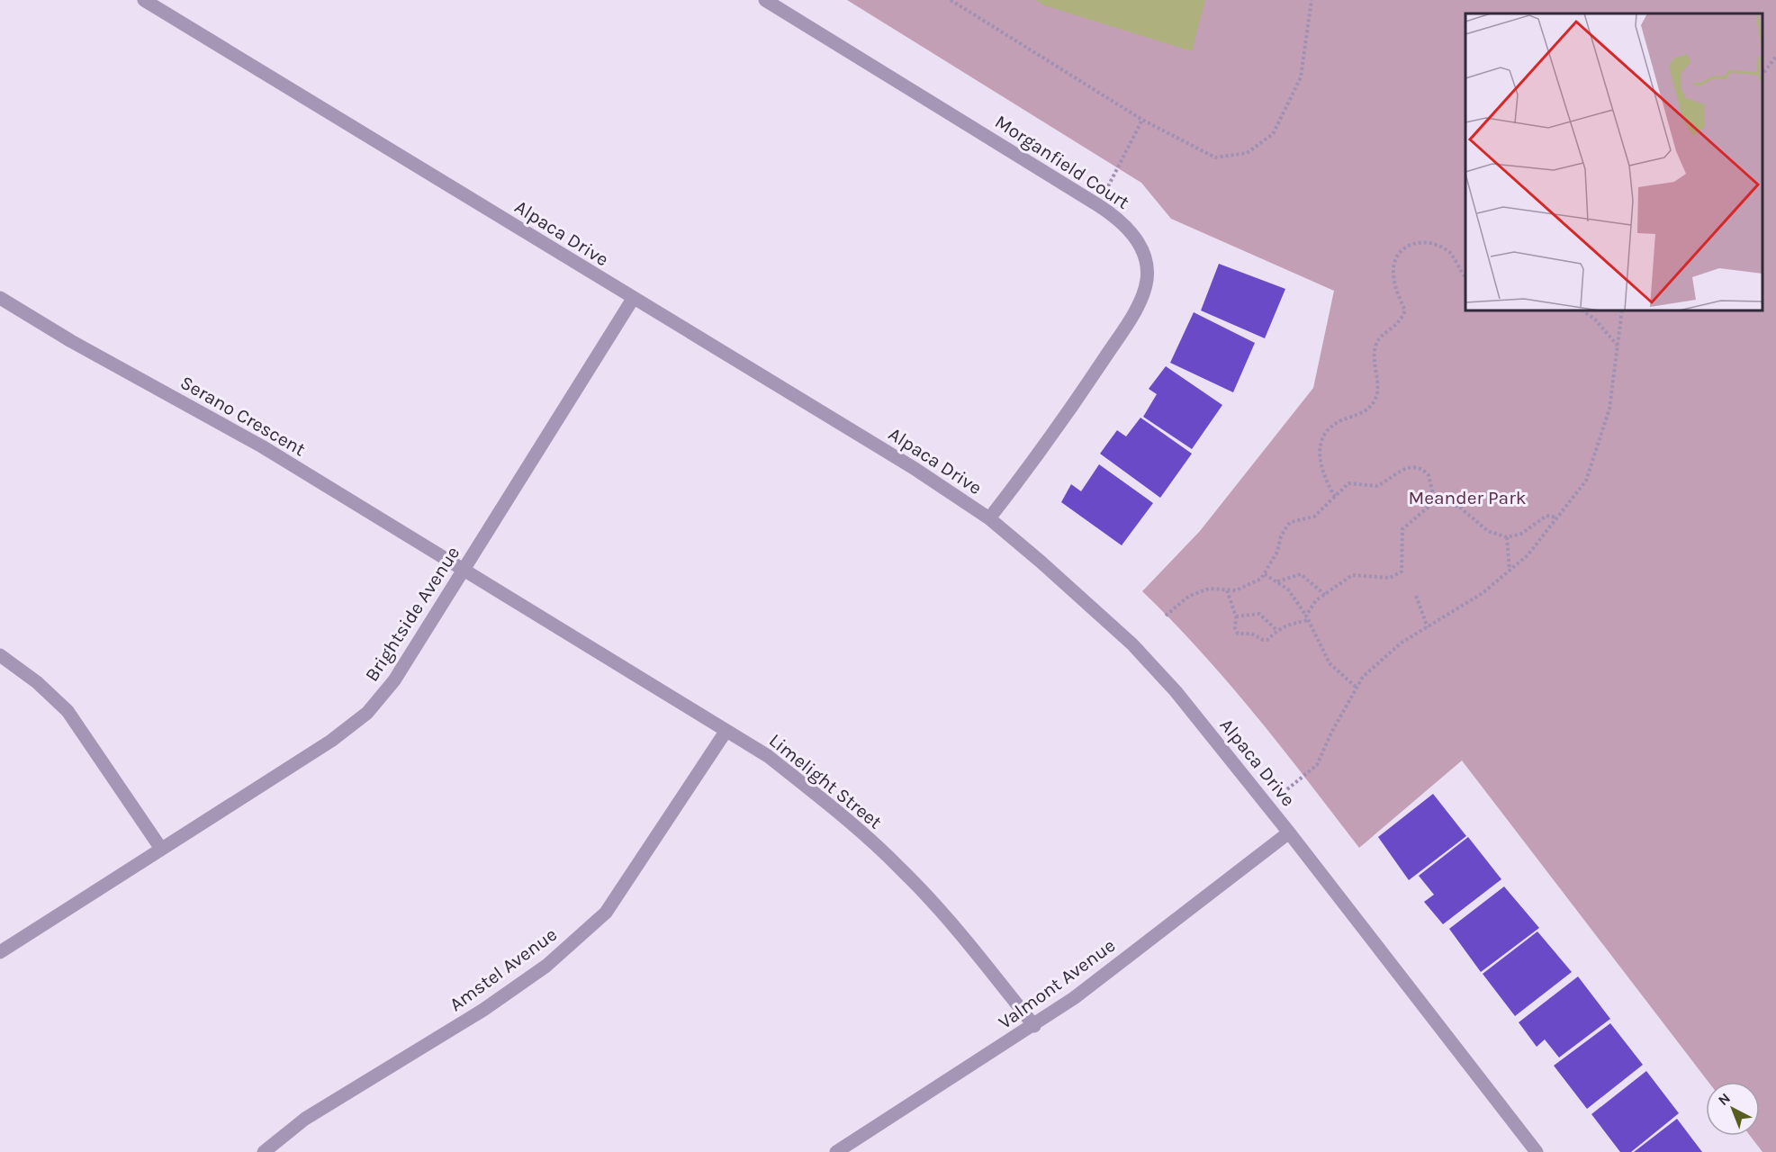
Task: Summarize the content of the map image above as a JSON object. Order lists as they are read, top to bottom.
{
  "streets": {
    "street": [
      "Morganfield Court",
      "Alpaca Drive",
      "Serano Crescent",
      "Brightside Avenue",
      "Limelight Street",
      "Amstel Avenue",
      "Valmont Avenue"
    ]
  },
  "crossings": [
    ["Morganfield Court", "Alpaca Drive"],
    ["Alpaca Drive", "Brightside Avenue"],
    ["Alpaca Drive", "Valmont Avenue"],
    ["Serano Crescent", "Brightside Avenue"],
    ["Serano Crescent", "Limelight Street"],
    ["Brightside Avenue", "Limelight Street"],
    ["Limelight Street", "Amstel Avenue"],
    ["Limelight Street", "Valmont Avenue"]
  ],
  "parks": ["Meander Park"],
  "north": "top left"
}
